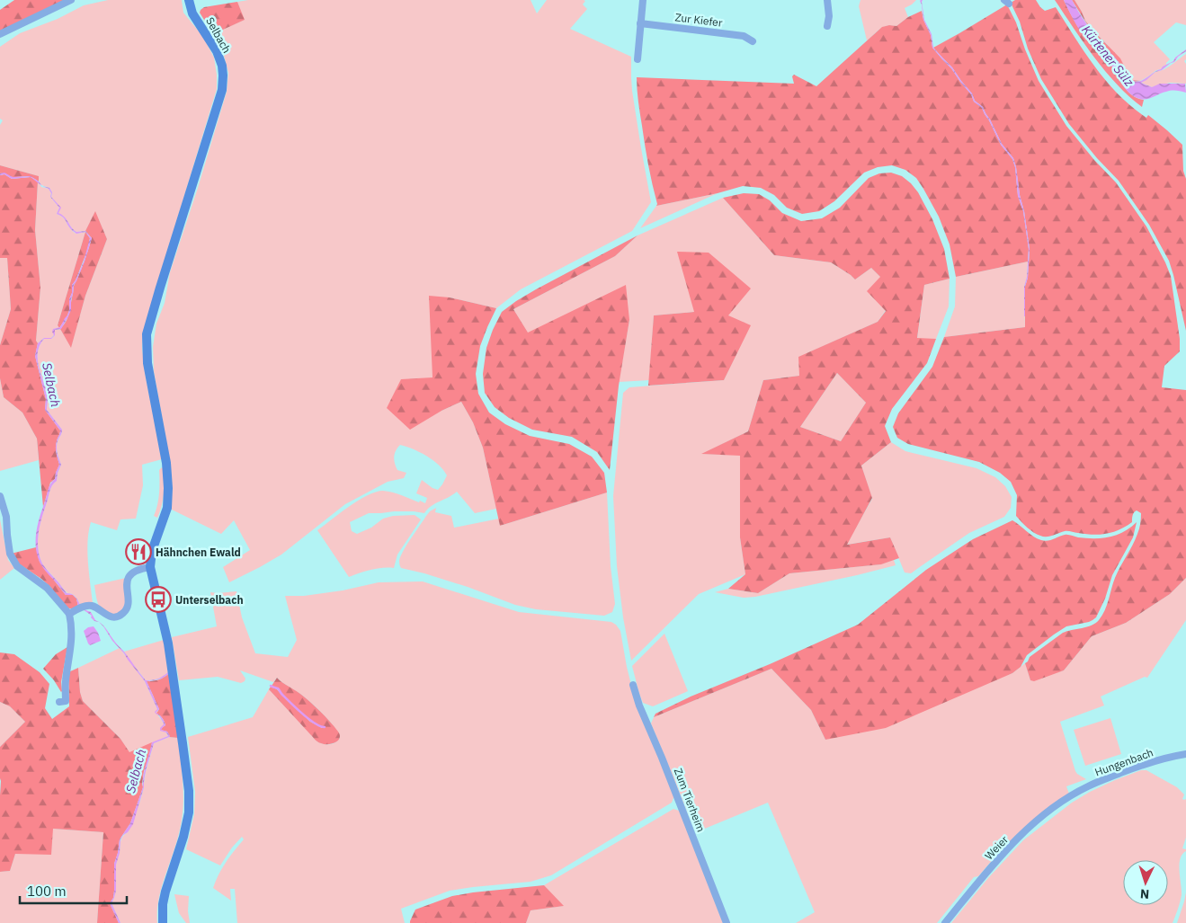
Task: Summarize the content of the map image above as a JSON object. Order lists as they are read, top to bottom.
{
  "streets": {
    "street": [
      "Zur Kiefer",
      "Selbach",
      "Hungenbach",
      "Zum Tierheim",
      "Weier"
    ]
  },
  "crossings": [
    ["Hungenbach", "Weier"]
  ],
  "water": ["Kürtener Sülz", "Selbach"],
  "places": {
    "restaurant": ["Hähnchen Ewald"],
    "bus stop": ["Unterselbach"]
  },
  "scale_bar": "100 m",
  "north": "bottom"
}
